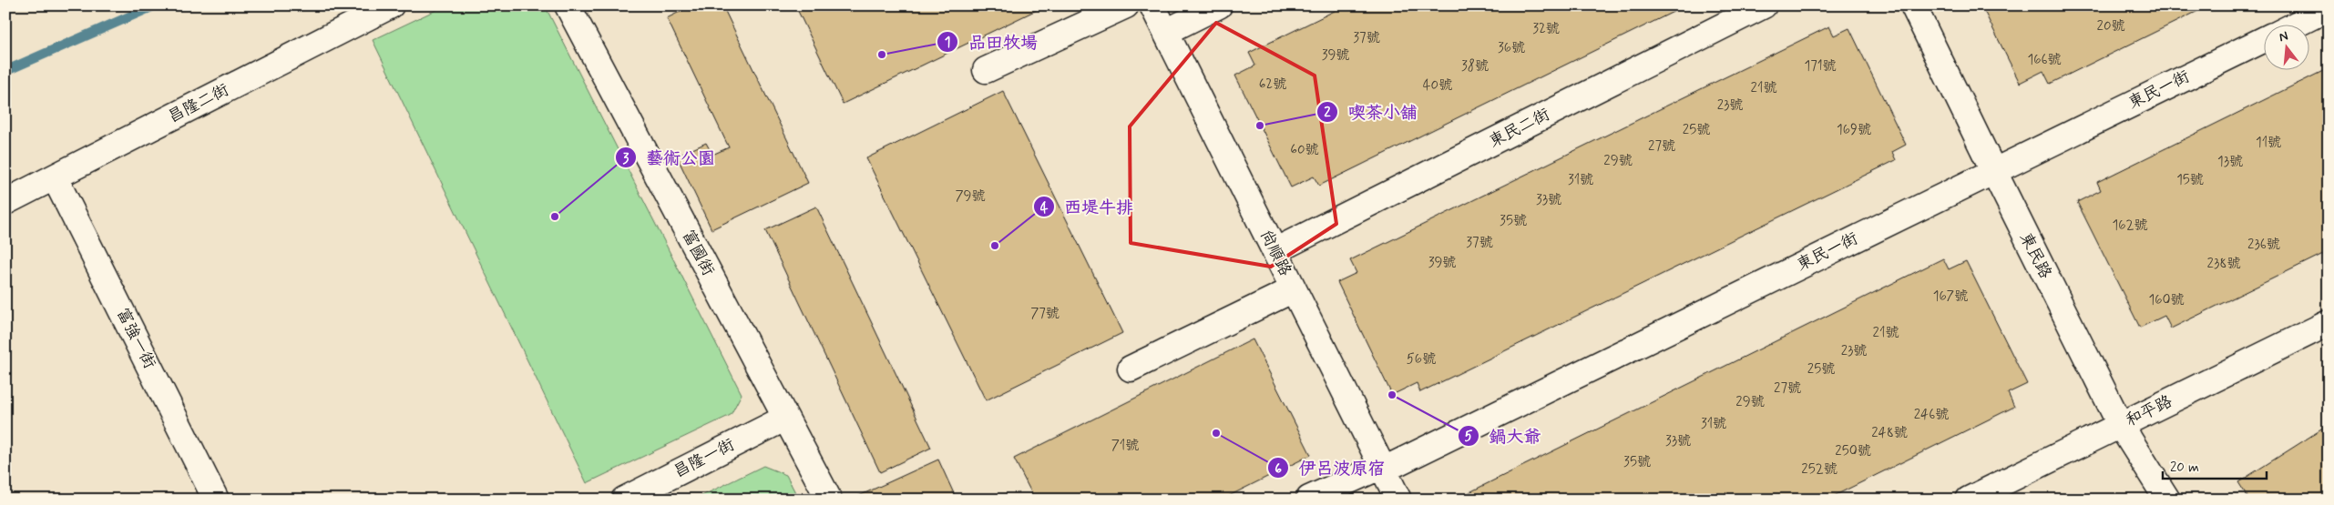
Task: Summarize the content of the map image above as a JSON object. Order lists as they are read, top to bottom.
{
  "streets": {
    "street": [
      "東民一街",
      "昌隆二街",
      "東民二街",
      "富國街",
      "尚順路",
      "東民路",
      "富強一街",
      "和平路",
      "昌隆一街"
    ]
  },
  "crossings": [
    ["東民一街", "尚順路"],
    ["東民一街", "東民路"],
    ["昌隆二街", "富強一街"],
    ["東民二街", "尚順路"],
    ["富國街", "昌隆一街"],
    ["東民路", "和平路"]
  ],
  "places": [
    "品田牧場",
    "喫茶小舖",
    "藝術公園",
    "西堤牛排",
    "鍋大爺",
    "伊呂波原宿"
  ],
  "house_numbers": [
    "20號",
    "32號",
    "37號",
    "36號",
    "39號",
    "166號",
    "38號",
    "171號",
    "62號",
    "40號",
    "21號",
    "23號",
    "25號",
    "169號",
    "11號",
    "27號",
    "60號",
    "29號",
    "13號",
    "31號",
    "15號",
    "79號",
    "33號",
    "35號",
    "162號",
    "37號",
    "236號",
    "39號",
    "238號",
    "167號",
    "160號",
    "77號",
    "21號",
    "23號",
    "56號",
    "25號",
    "27號",
    "29號",
    "246號",
    "31號",
    "248號",
    "33號",
    "71號",
    "250號",
    "35號",
    "252號"
  ],
  "scale_bar": "20 m",
  "north": "top"
}
